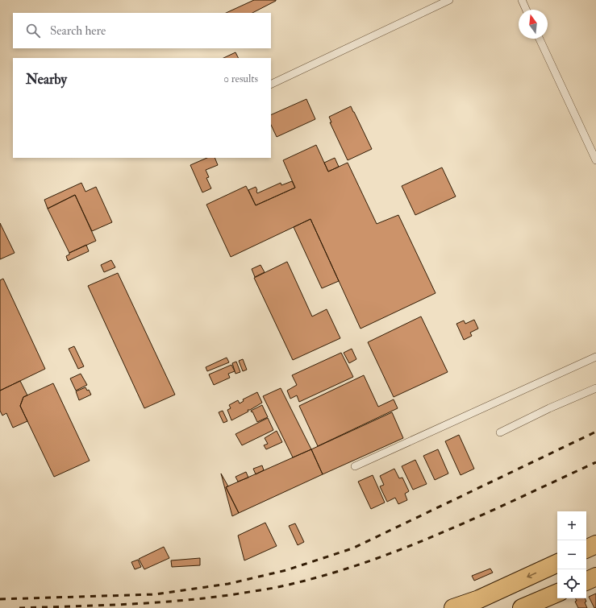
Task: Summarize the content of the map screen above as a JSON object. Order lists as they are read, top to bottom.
{
  "north": "top",
  "page": {
    "search": "Search here",
    "heading": ["Nearby", "0 results"],
    "map_buttons": ["+", "−"]
  }
}
